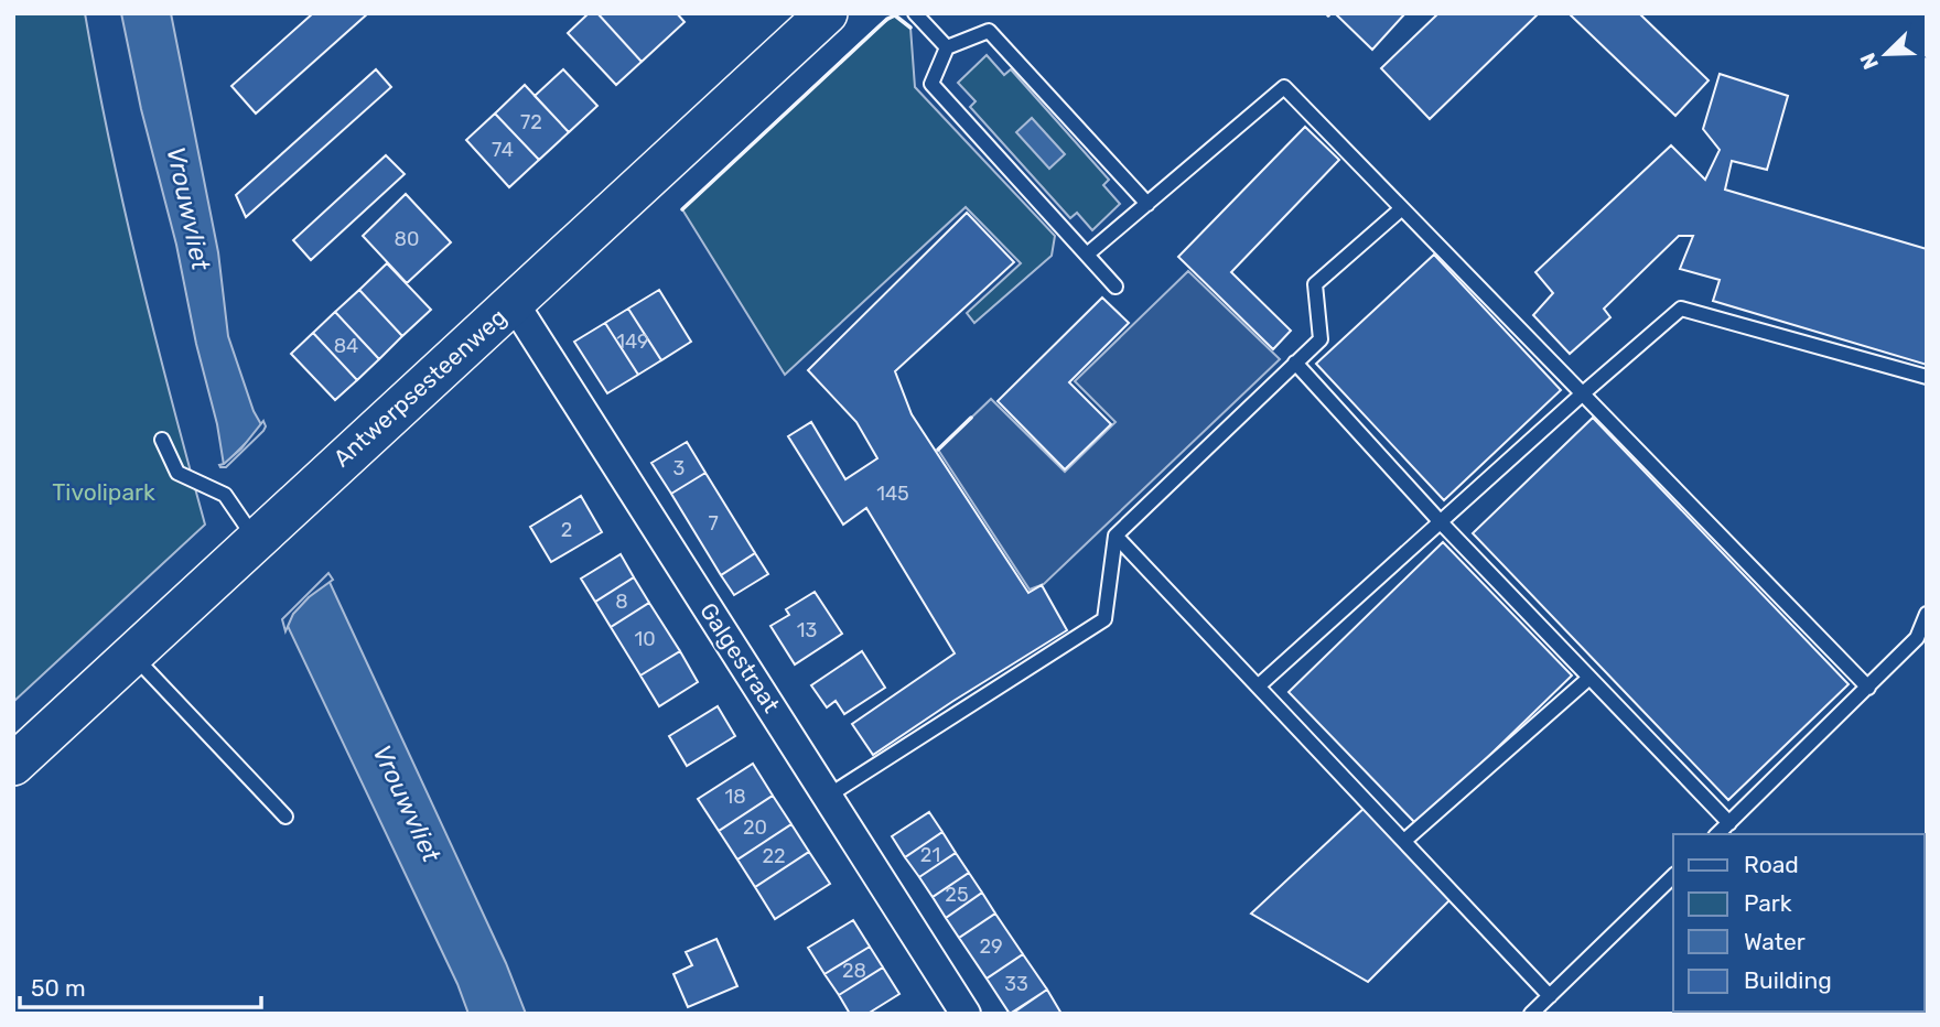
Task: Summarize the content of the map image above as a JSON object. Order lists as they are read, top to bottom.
{
  "streets": {
    "main road": ["Antwerpsesteenweg"],
    "street": ["Galgestraat"]
  },
  "crossings": [
    ["Antwerpsesteenweg", "Galgestraat"]
  ],
  "water": ["Vrouwvliet"],
  "parks": ["Tivolipark"],
  "house_numbers": [
    "72",
    "74",
    "80",
    "149",
    "84",
    "3",
    "145",
    "7",
    "2",
    "8",
    "13",
    "10",
    "18",
    "20",
    "21",
    "22",
    "25",
    "29",
    "28",
    "33"
  ],
  "legend": [
    "Road",
    "Park",
    "Water",
    "Building"
  ],
  "scale_bar": "50 m",
  "north": "bottom left"
}
